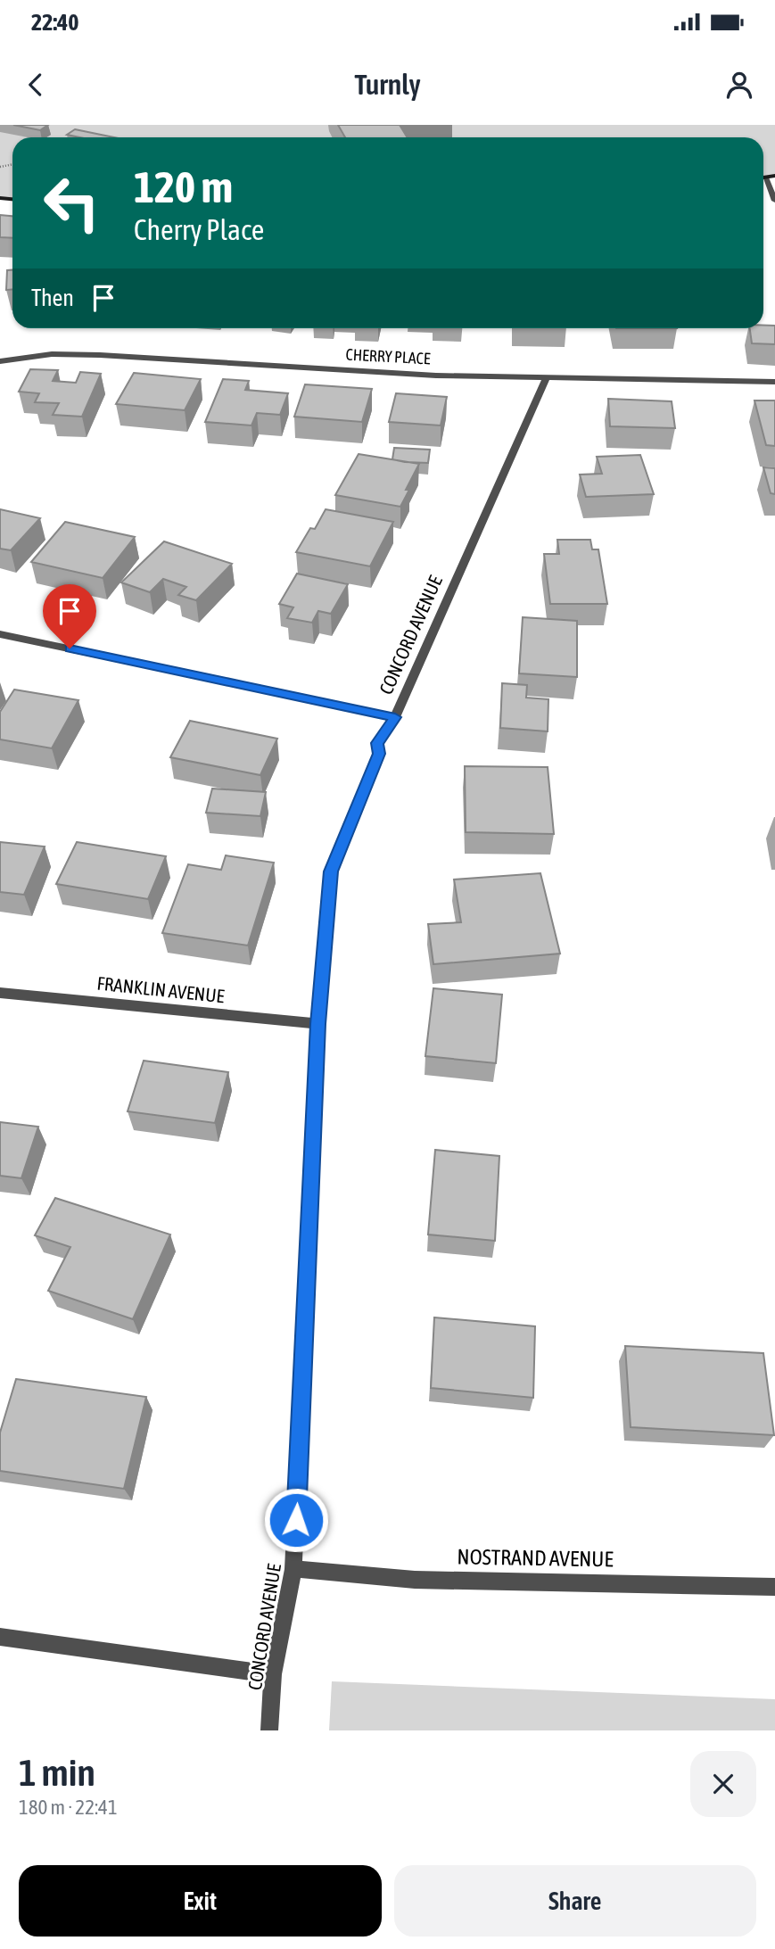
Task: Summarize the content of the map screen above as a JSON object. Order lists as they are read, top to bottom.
{
  "streets": {
    "street": [
      "CHERRY PLACE",
      "CONCORD AVENUE",
      "FRANKLIN AVENUE",
      "NOSTRAND AVENUE"
    ]
  },
  "crossings": [
    ["CHERRY PLACE", "CONCORD AVENUE"],
    ["CONCORD AVENUE", "FRANKLIN AVENUE"],
    ["CONCORD AVENUE", "NOSTRAND AVENUE"]
  ],
  "page": {
    "status": "22:40",
    "header": "Turnly",
    "turn": ["120 m", "Cherry Place"],
    "then": "Then",
    "heading": ["1 min", "180 m · 22:41"],
    "buttons": ["Exit", "Share"]
  }
}
